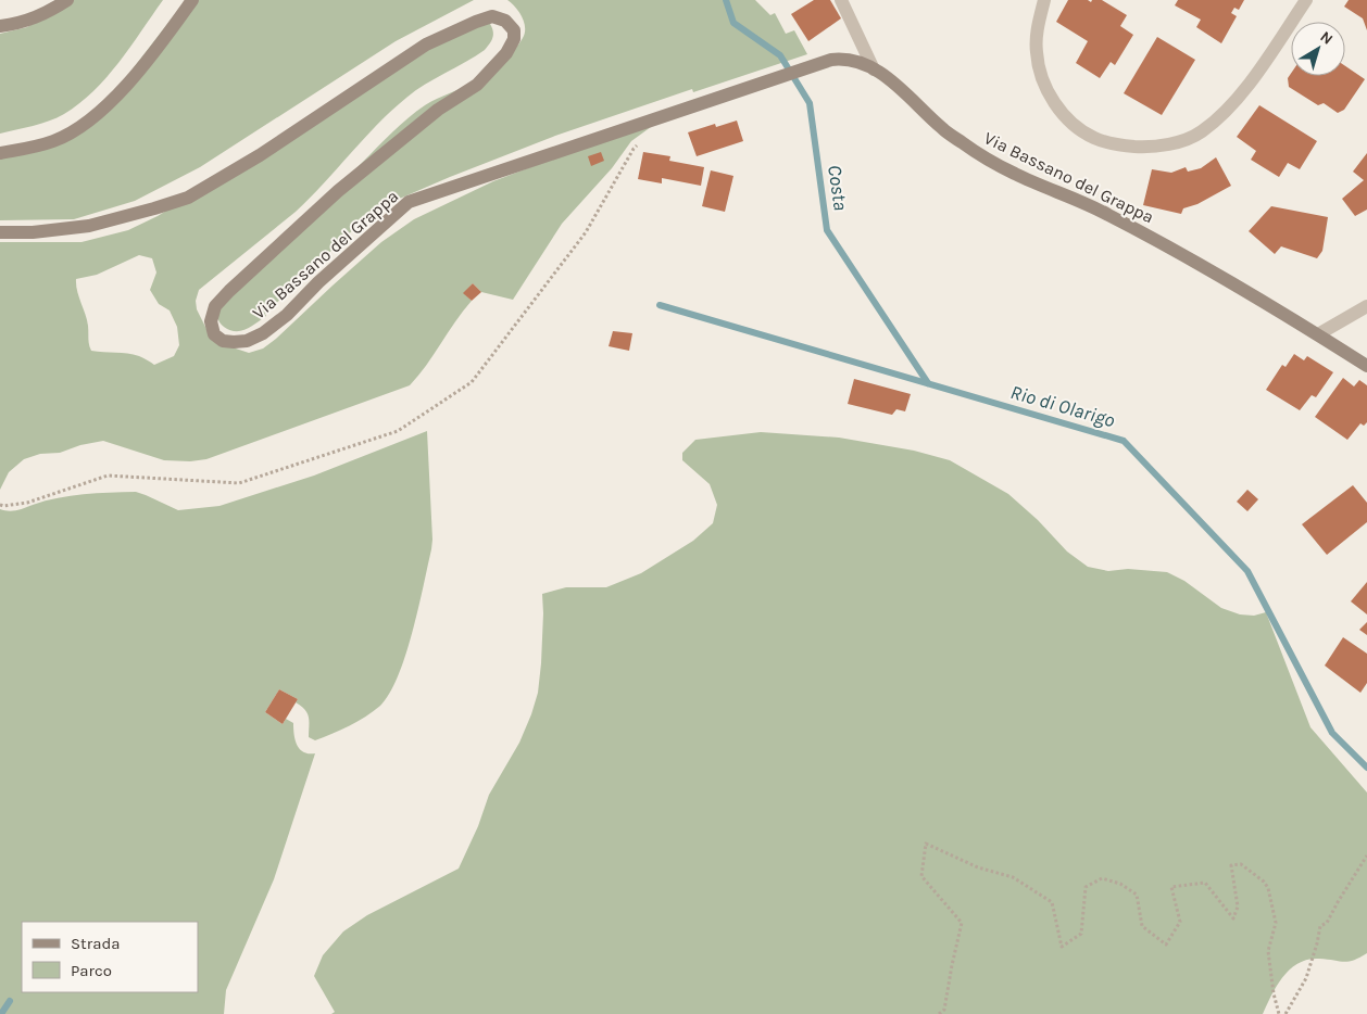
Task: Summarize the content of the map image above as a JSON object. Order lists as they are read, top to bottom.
{
  "streets": {
    "street": ["Via Bassano del Grappa"]
  },
  "water": ["Costa", "Rio di Olarigo"],
  "legend": ["Strada", "Parco"],
  "north": "top right"
}
